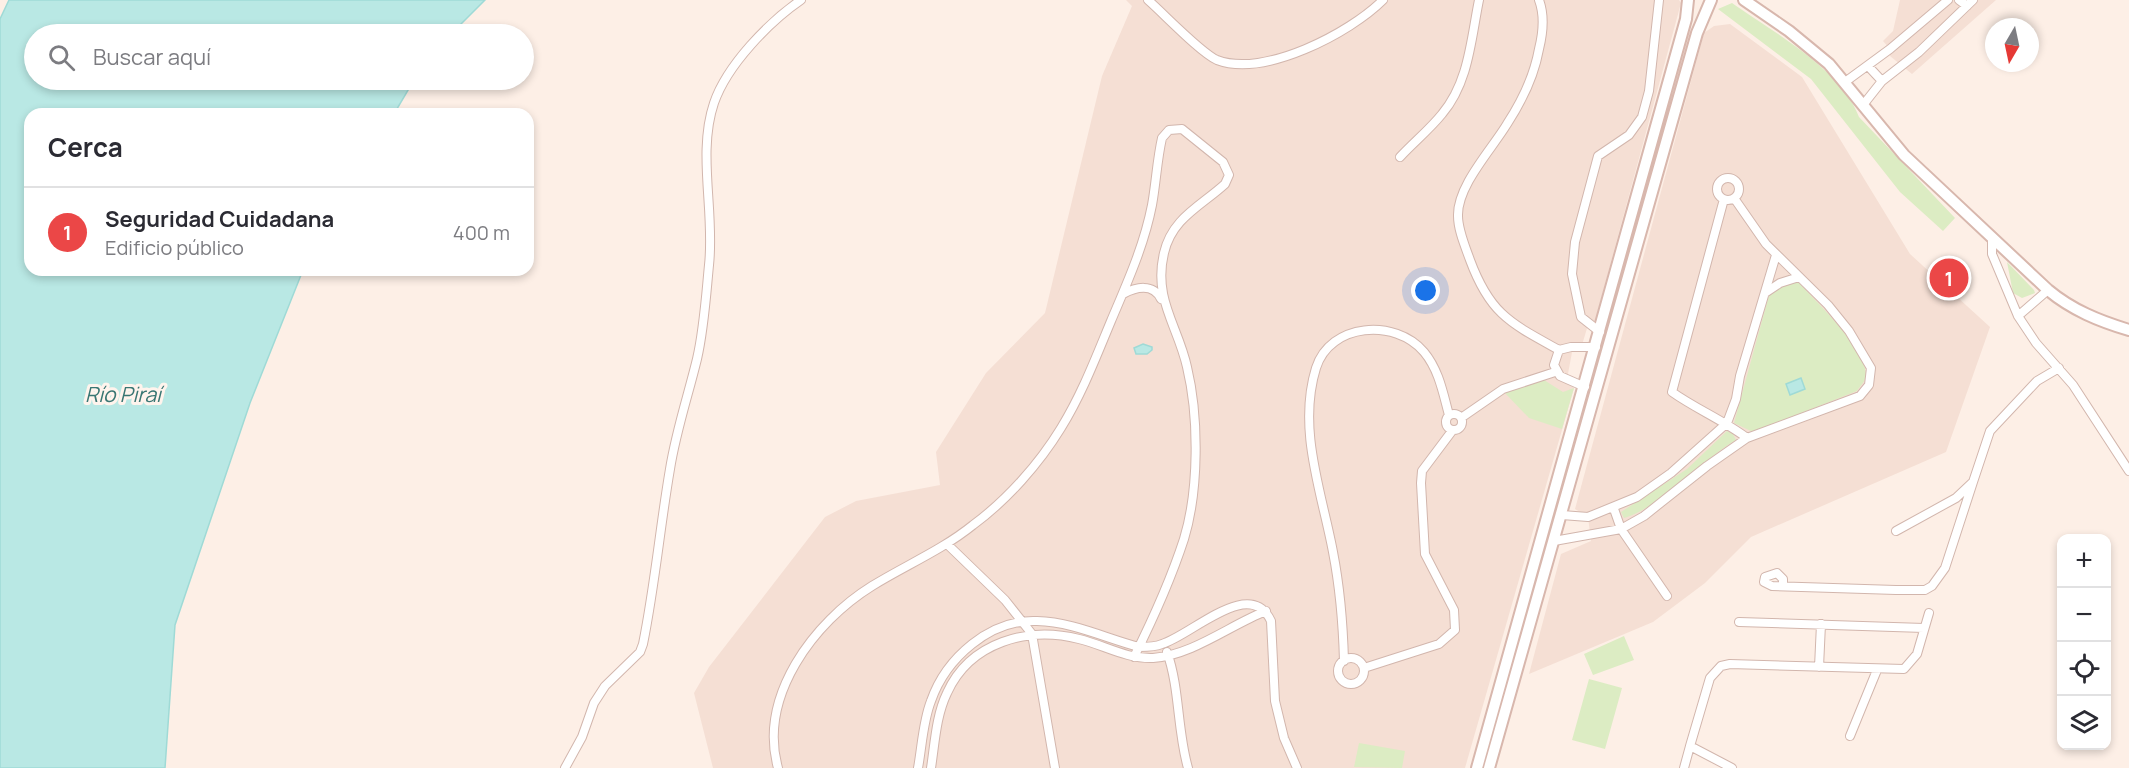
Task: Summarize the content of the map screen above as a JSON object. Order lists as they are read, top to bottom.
{
  "water": ["Río Piraí"],
  "north": "bottom",
  "page": {
    "search": "Buscar aquí",
    "heading": "Cerca",
    "list": [
      {
        "mark": "1",
        "name": "Seguridad Cuidadana",
        "note": "Edificio público",
        "value": "400 m"
      }
    ],
    "pins": "1",
    "map_buttons": ["+", "−"]
  }
}
